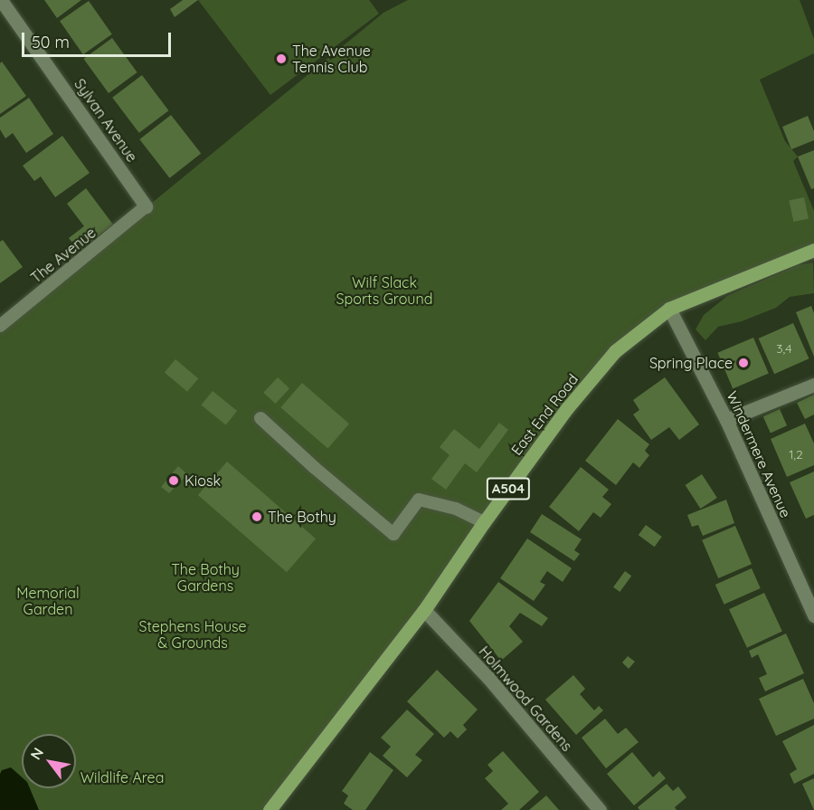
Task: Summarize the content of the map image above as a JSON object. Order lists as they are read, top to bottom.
{
  "streets": {
    "main road": ["East End Road", "A504"],
    "street": ["Sylvan Avenue", "Windermere Avenue", "Holmwood Gardens"],
    "lane": ["The Avenue"]
  },
  "crossings": [
    ["Sylvan Avenue", "The Avenue"],
    ["East End Road", "Windermere Avenue"],
    ["East End Road", "Holmwood Gardens"]
  ],
  "parks": [
    "Wilf Slack Sports Ground",
    "The Bothy Gardens",
    "Memorial Garden",
    "Stephens House & Grounds",
    "Wildlife Area"
  ],
  "places": [
    "The Avenue Tennis Club",
    "Spring Place",
    "Kiosk",
    "The Bothy"
  ],
  "house_numbers": ["3,4", "1,2"],
  "scale_bar": "50 m",
  "north": "top left"
}
